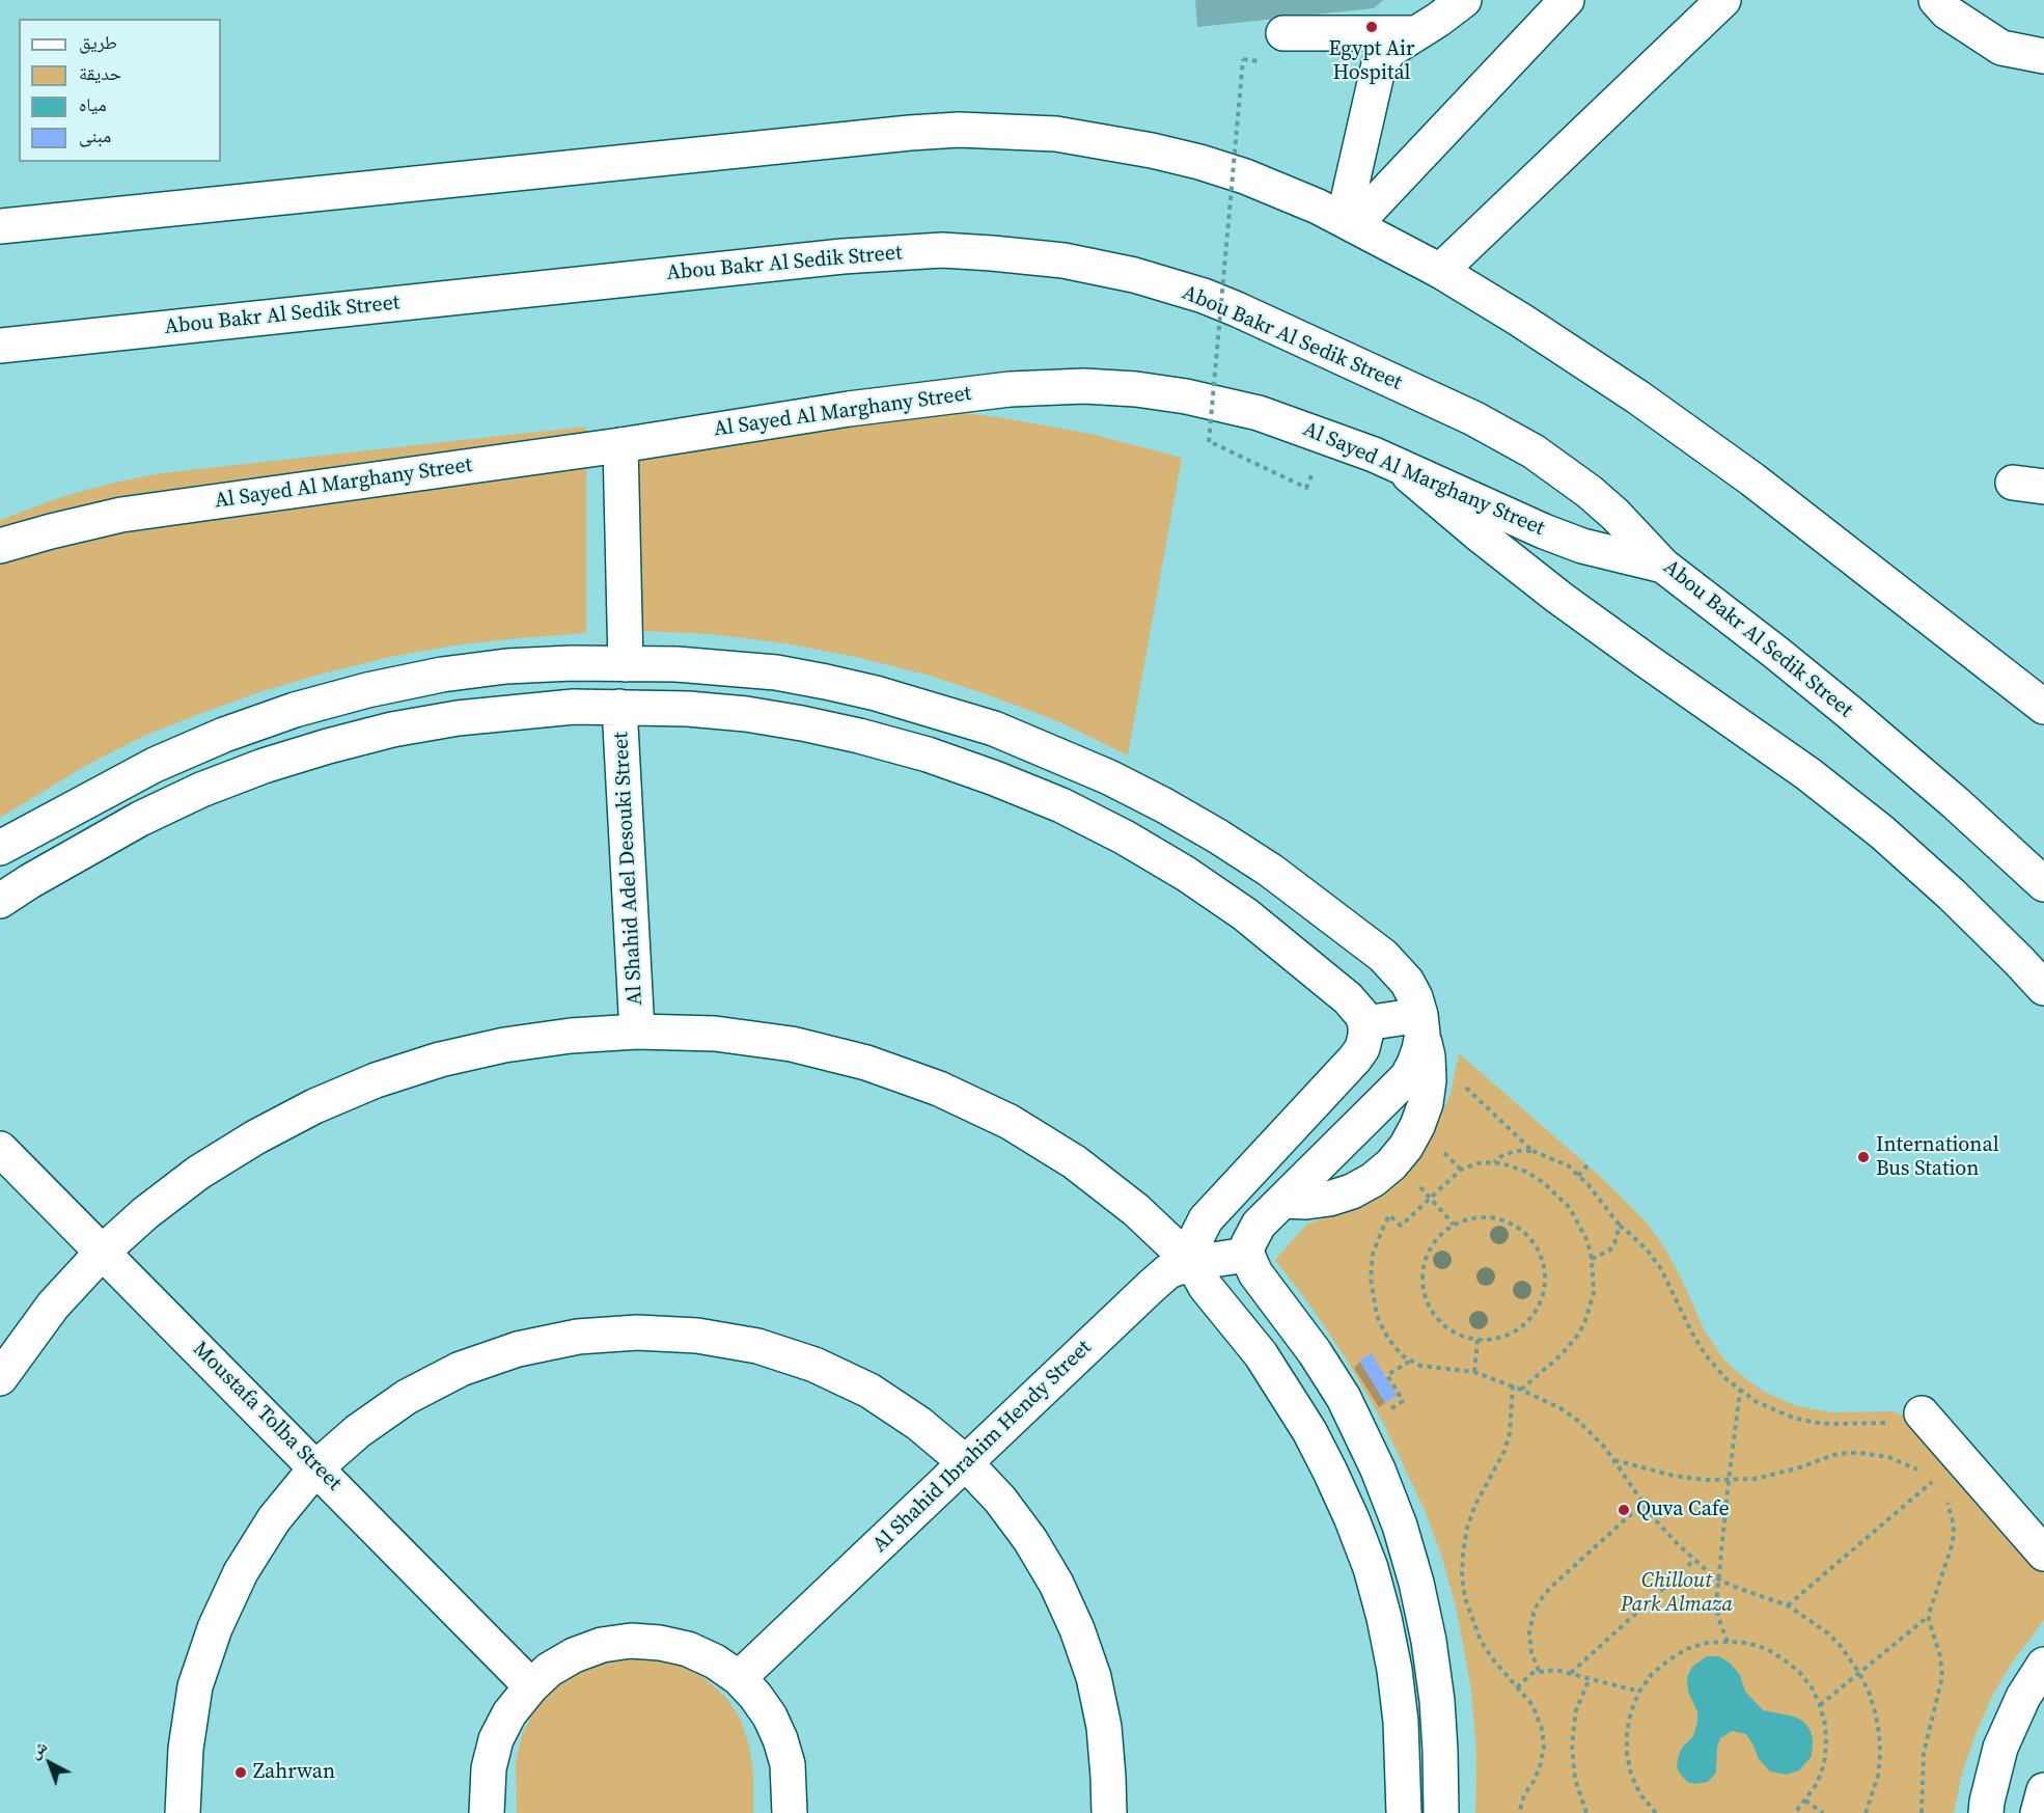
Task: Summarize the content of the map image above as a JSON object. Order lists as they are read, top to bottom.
{
  "streets": {
    "main road": [
      "Abou Bakr Al Sedik Street",
      "Al Sayed Al Marghany Street",
      "Al Shahid Adel Desouki Street",
      "Moustafa Tolba Street",
      "Al Shahid Ibrahim Hendy Street"
    ]
  },
  "crossings": [
    ["Abou Bakr Al Sedik Street", "Al Sayed Al Marghany Street"]
  ],
  "parks": ["Chillout Park Almaza"],
  "places": [
    "Egypt Air Hospital",
    "International Bus Station",
    "Quva Cafe",
    "Zahrwan"
  ],
  "legend": [
    "طريق",
    "حديقة",
    "مياه",
    "مبنى"
  ],
  "north": "top left"
}
